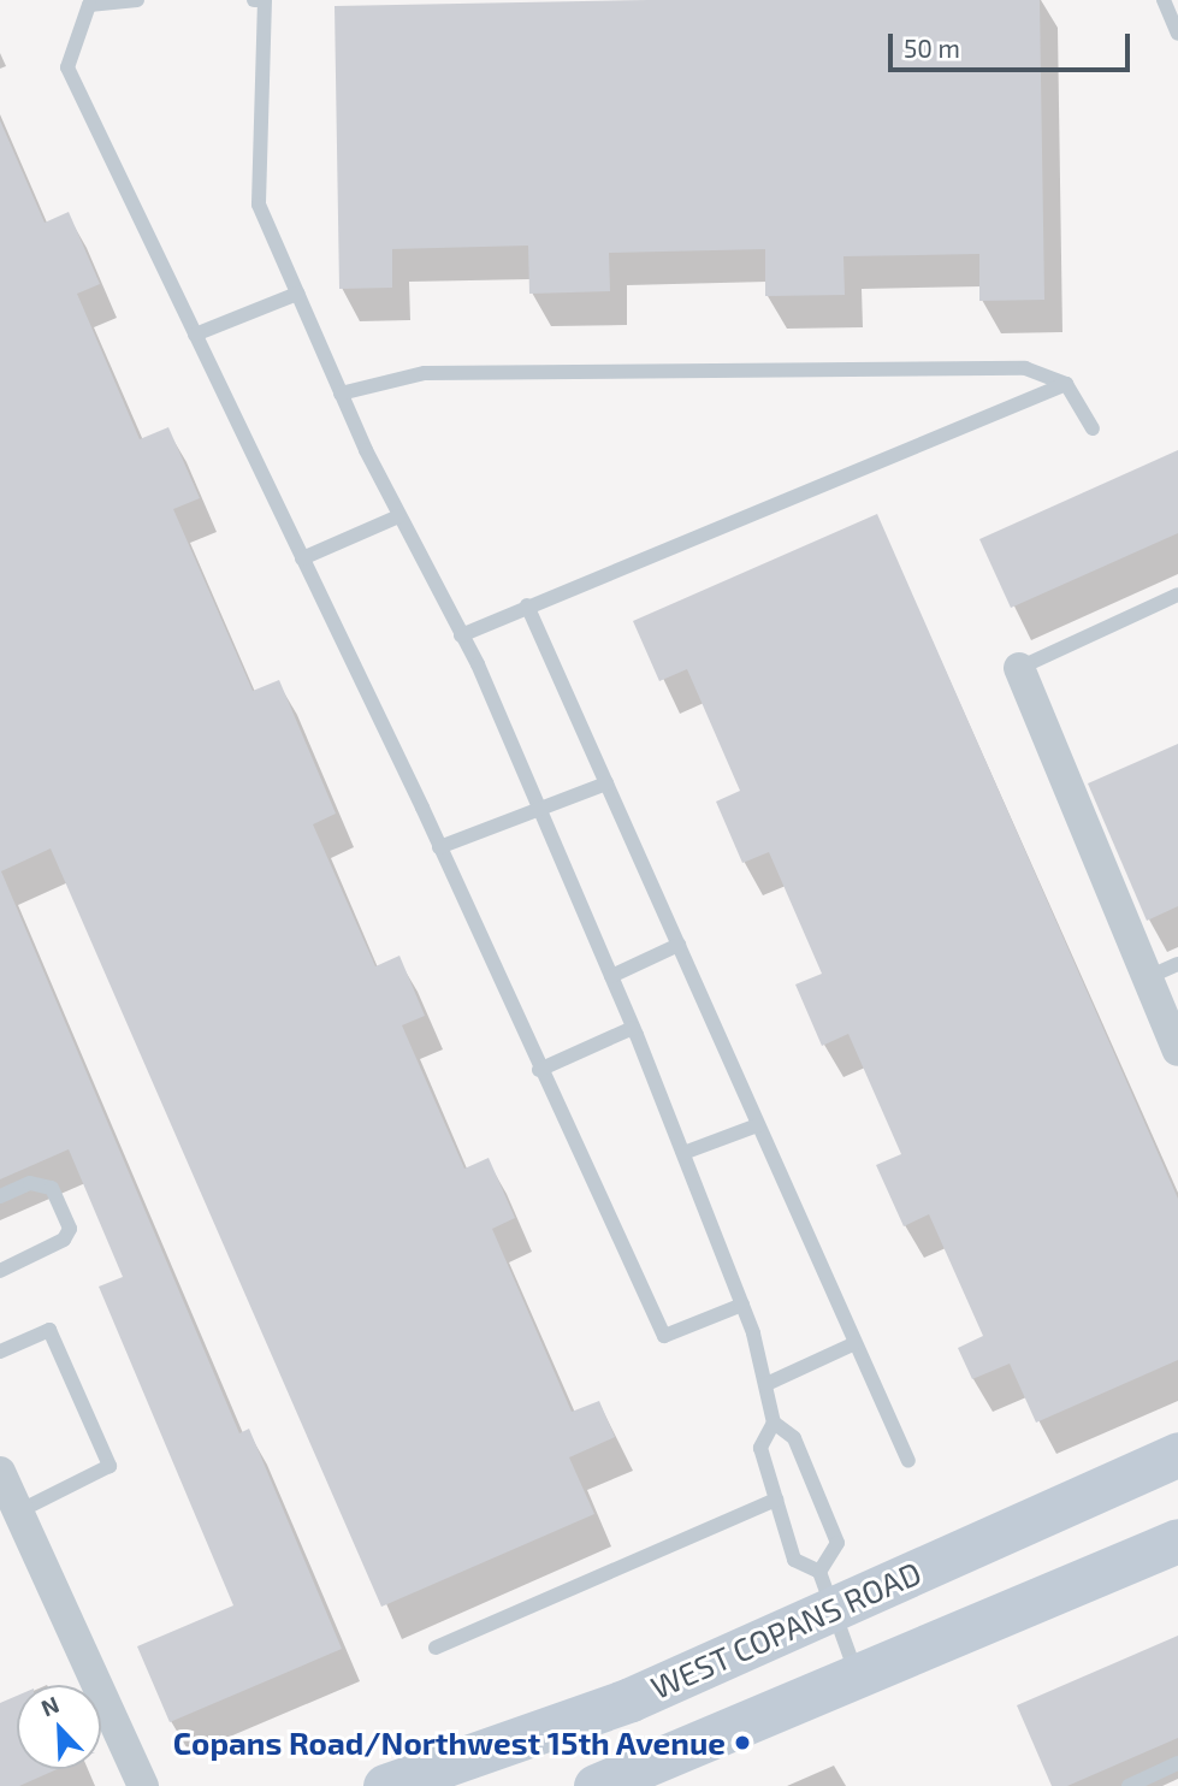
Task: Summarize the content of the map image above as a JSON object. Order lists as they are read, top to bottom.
{
  "streets": {
    "main road": ["WEST COPANS ROAD"]
  },
  "places": ["Copans Road/Northwest 15th Avenue"],
  "scale_bar": "50 m",
  "north": "top left"
}
